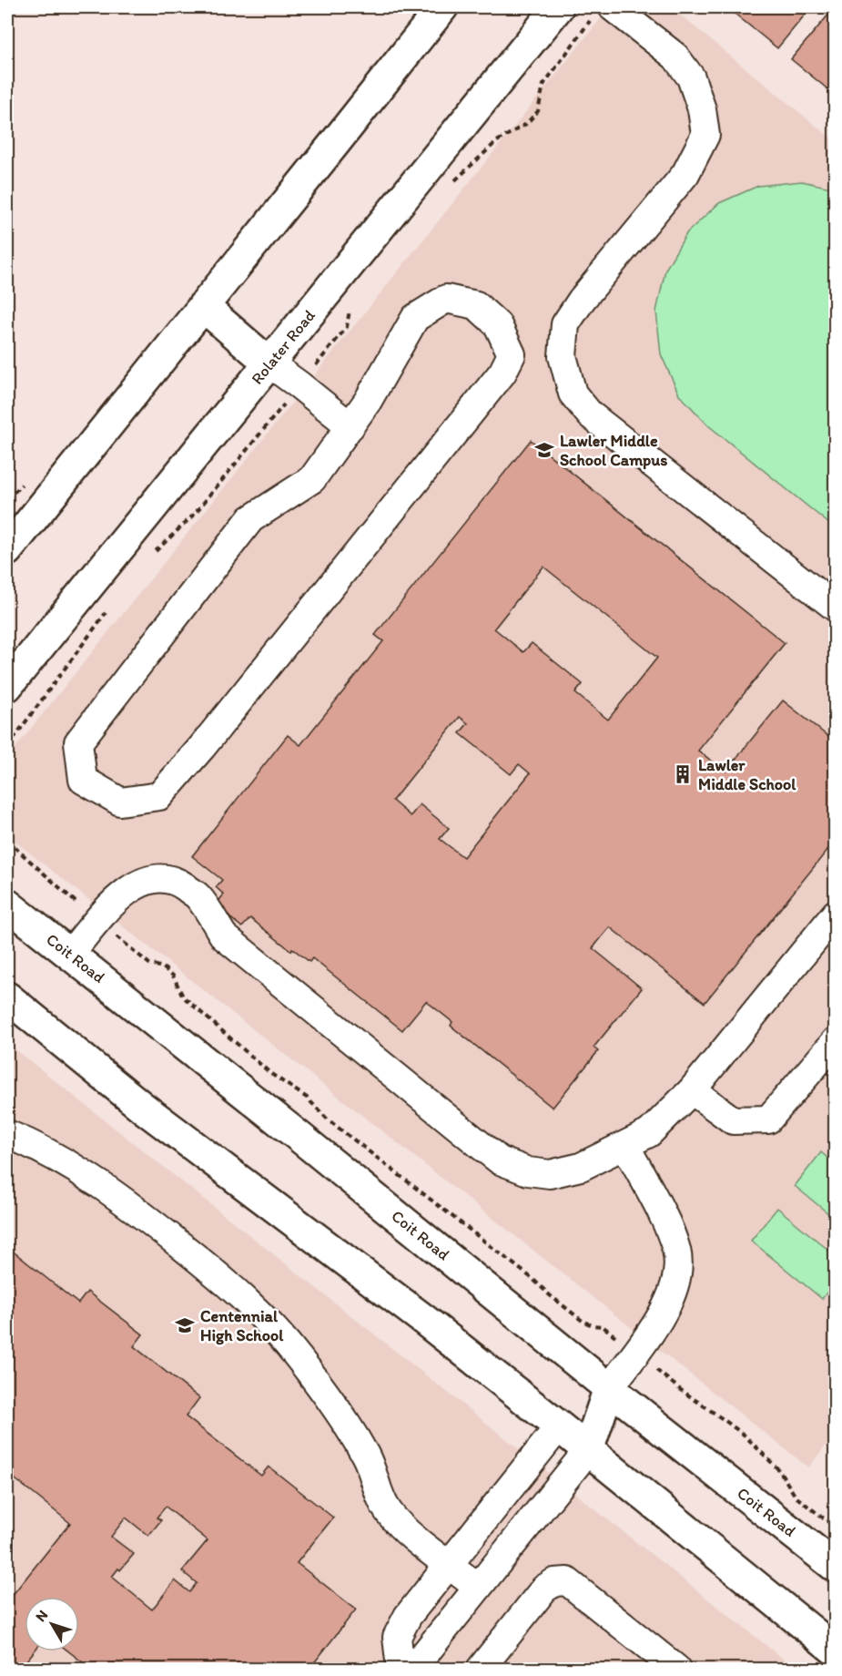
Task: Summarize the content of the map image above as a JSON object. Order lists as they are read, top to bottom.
{
  "streets": {
    "main road": ["Rolater Road", "Coit Road"]
  },
  "places": {
    "school or university": ["Lawler Middle School Campus", "Centennial High School"],
    "building": ["Lawler Middle School"]
  },
  "north": "top left"
}
